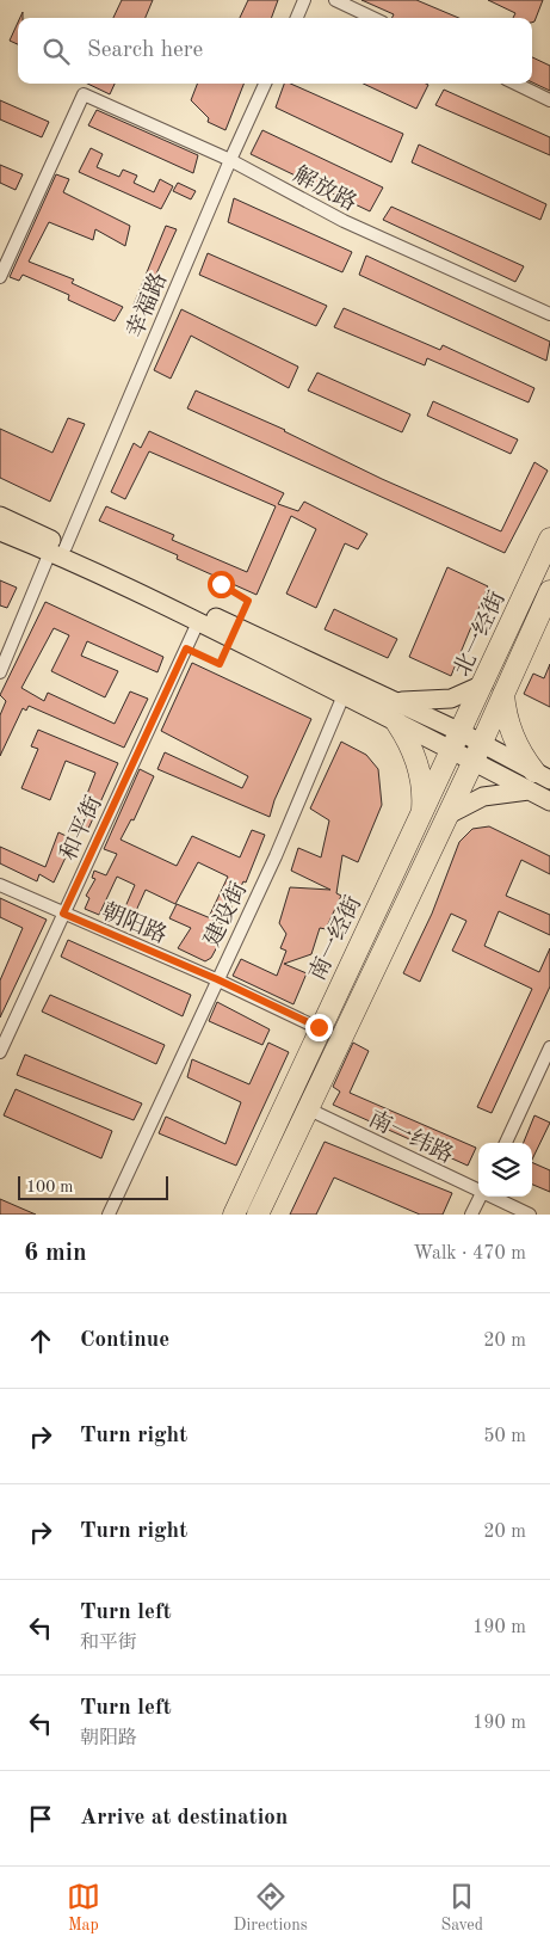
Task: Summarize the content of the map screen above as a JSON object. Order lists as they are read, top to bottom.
{
  "streets": {
    "highway": ["北一经街", "南一经街"],
    "street": [
      "解放路",
      "幸福路",
      "和平街",
      "建设街",
      "朝阳路",
      "南一纬路"
    ]
  },
  "crossings": [
    ["解放路", "幸福路"],
    ["北一经街", "南一经街"],
    ["和平街", "朝阳路"],
    ["建设街", "朝阳路"],
    ["朝阳路", "南一经街"]
  ],
  "scale_bar": "100 m",
  "page": {
    "search": "Search here",
    "scale": "100 m",
    "heading": ["6 min", "Walk · 470 m"],
    "list": [
      ["Continue", "20 m"],
      ["Turn right", "50 m"],
      ["Turn right", "20 m"],
      ["Turn left", "和平街", "190 m"],
      ["Turn left", "朝阳路", "190 m"],
      "Arrive at destination"
    ],
    "nav": ["Map", "Directions", "Saved"]
  }
}
